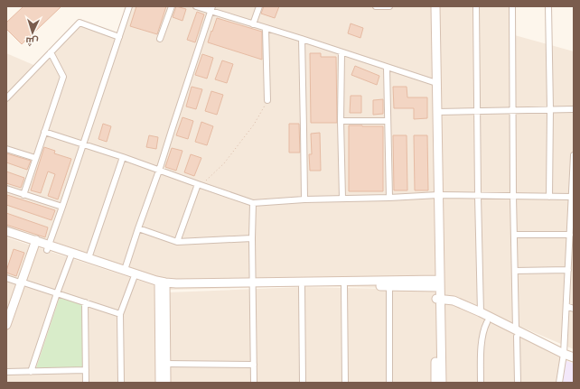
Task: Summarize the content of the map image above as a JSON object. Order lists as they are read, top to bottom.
{
  "north": "bottom"
}
